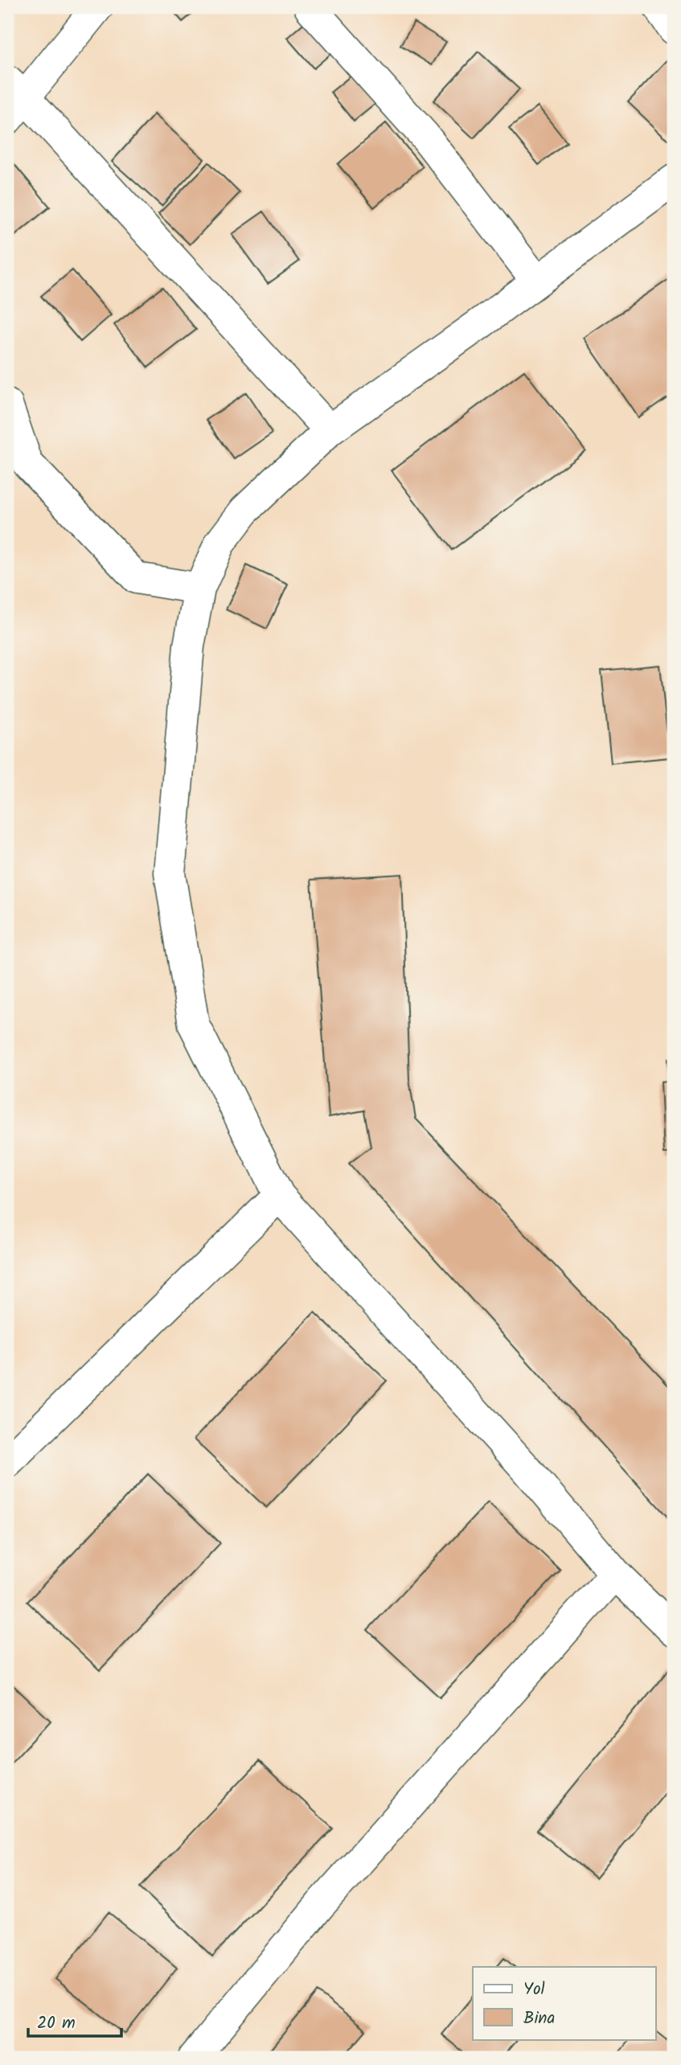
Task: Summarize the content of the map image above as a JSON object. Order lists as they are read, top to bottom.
{
  "legend": ["Yol", "Bina"],
  "scale_bar": "20 m"
}
